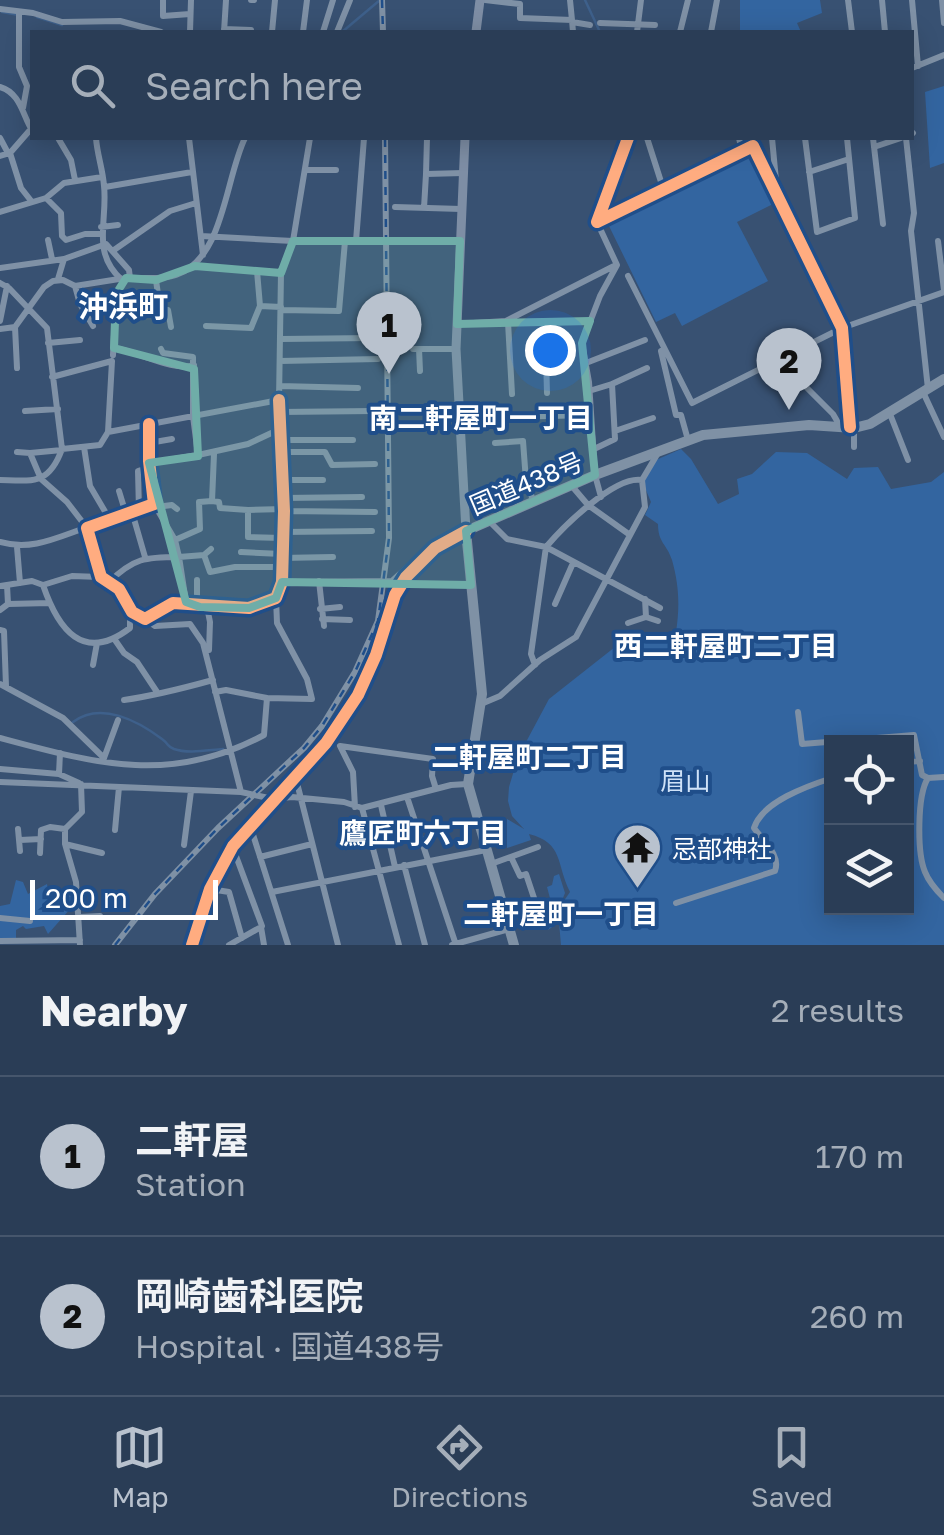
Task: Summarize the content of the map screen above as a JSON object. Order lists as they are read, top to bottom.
{
  "streets": {
    "highway": ["国道438号"]
  },
  "districts": [
    "沖浜町",
    "南二軒屋町一丁目",
    "西二軒屋町二丁目",
    "二軒屋町二丁目",
    "鷹匠町六丁目",
    "二軒屋町一丁目"
  ],
  "parks": ["眉山"],
  "places": {
    "temple": ["忌部神社"]
  },
  "scale_bar": "200 m",
  "page": {
    "search": "Search here",
    "pins": ["1", "2"],
    "scale": "200 m",
    "heading": ["Nearby", "2 results"],
    "list": [
      {
        "mark": "1",
        "name": "二軒屋",
        "note": "Station",
        "value": "170 m"
      },
      {
        "mark": "2",
        "name": "岡崎歯科医院",
        "note": "Hospital · 国道438号",
        "value": "260 m"
      }
    ],
    "nav": ["Map", "Directions", "Saved"]
  }
}
